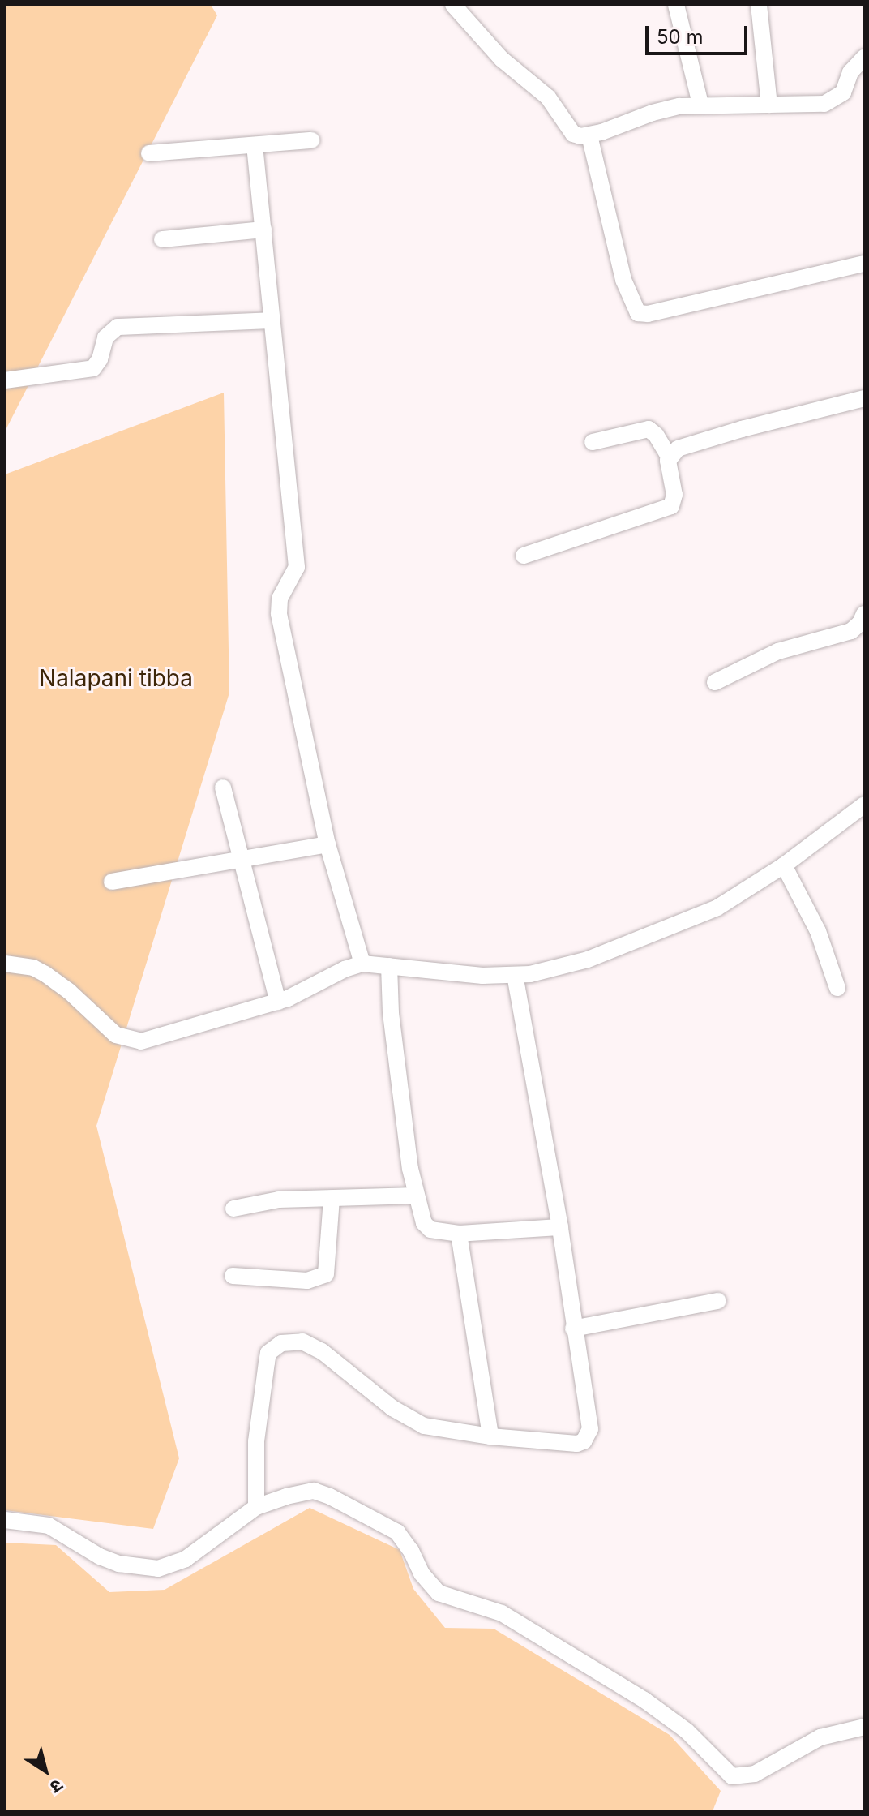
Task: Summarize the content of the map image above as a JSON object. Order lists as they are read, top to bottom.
{
  "parks": ["Nalapani tibba"],
  "scale_bar": "50 m",
  "north": "bottom right"
}
